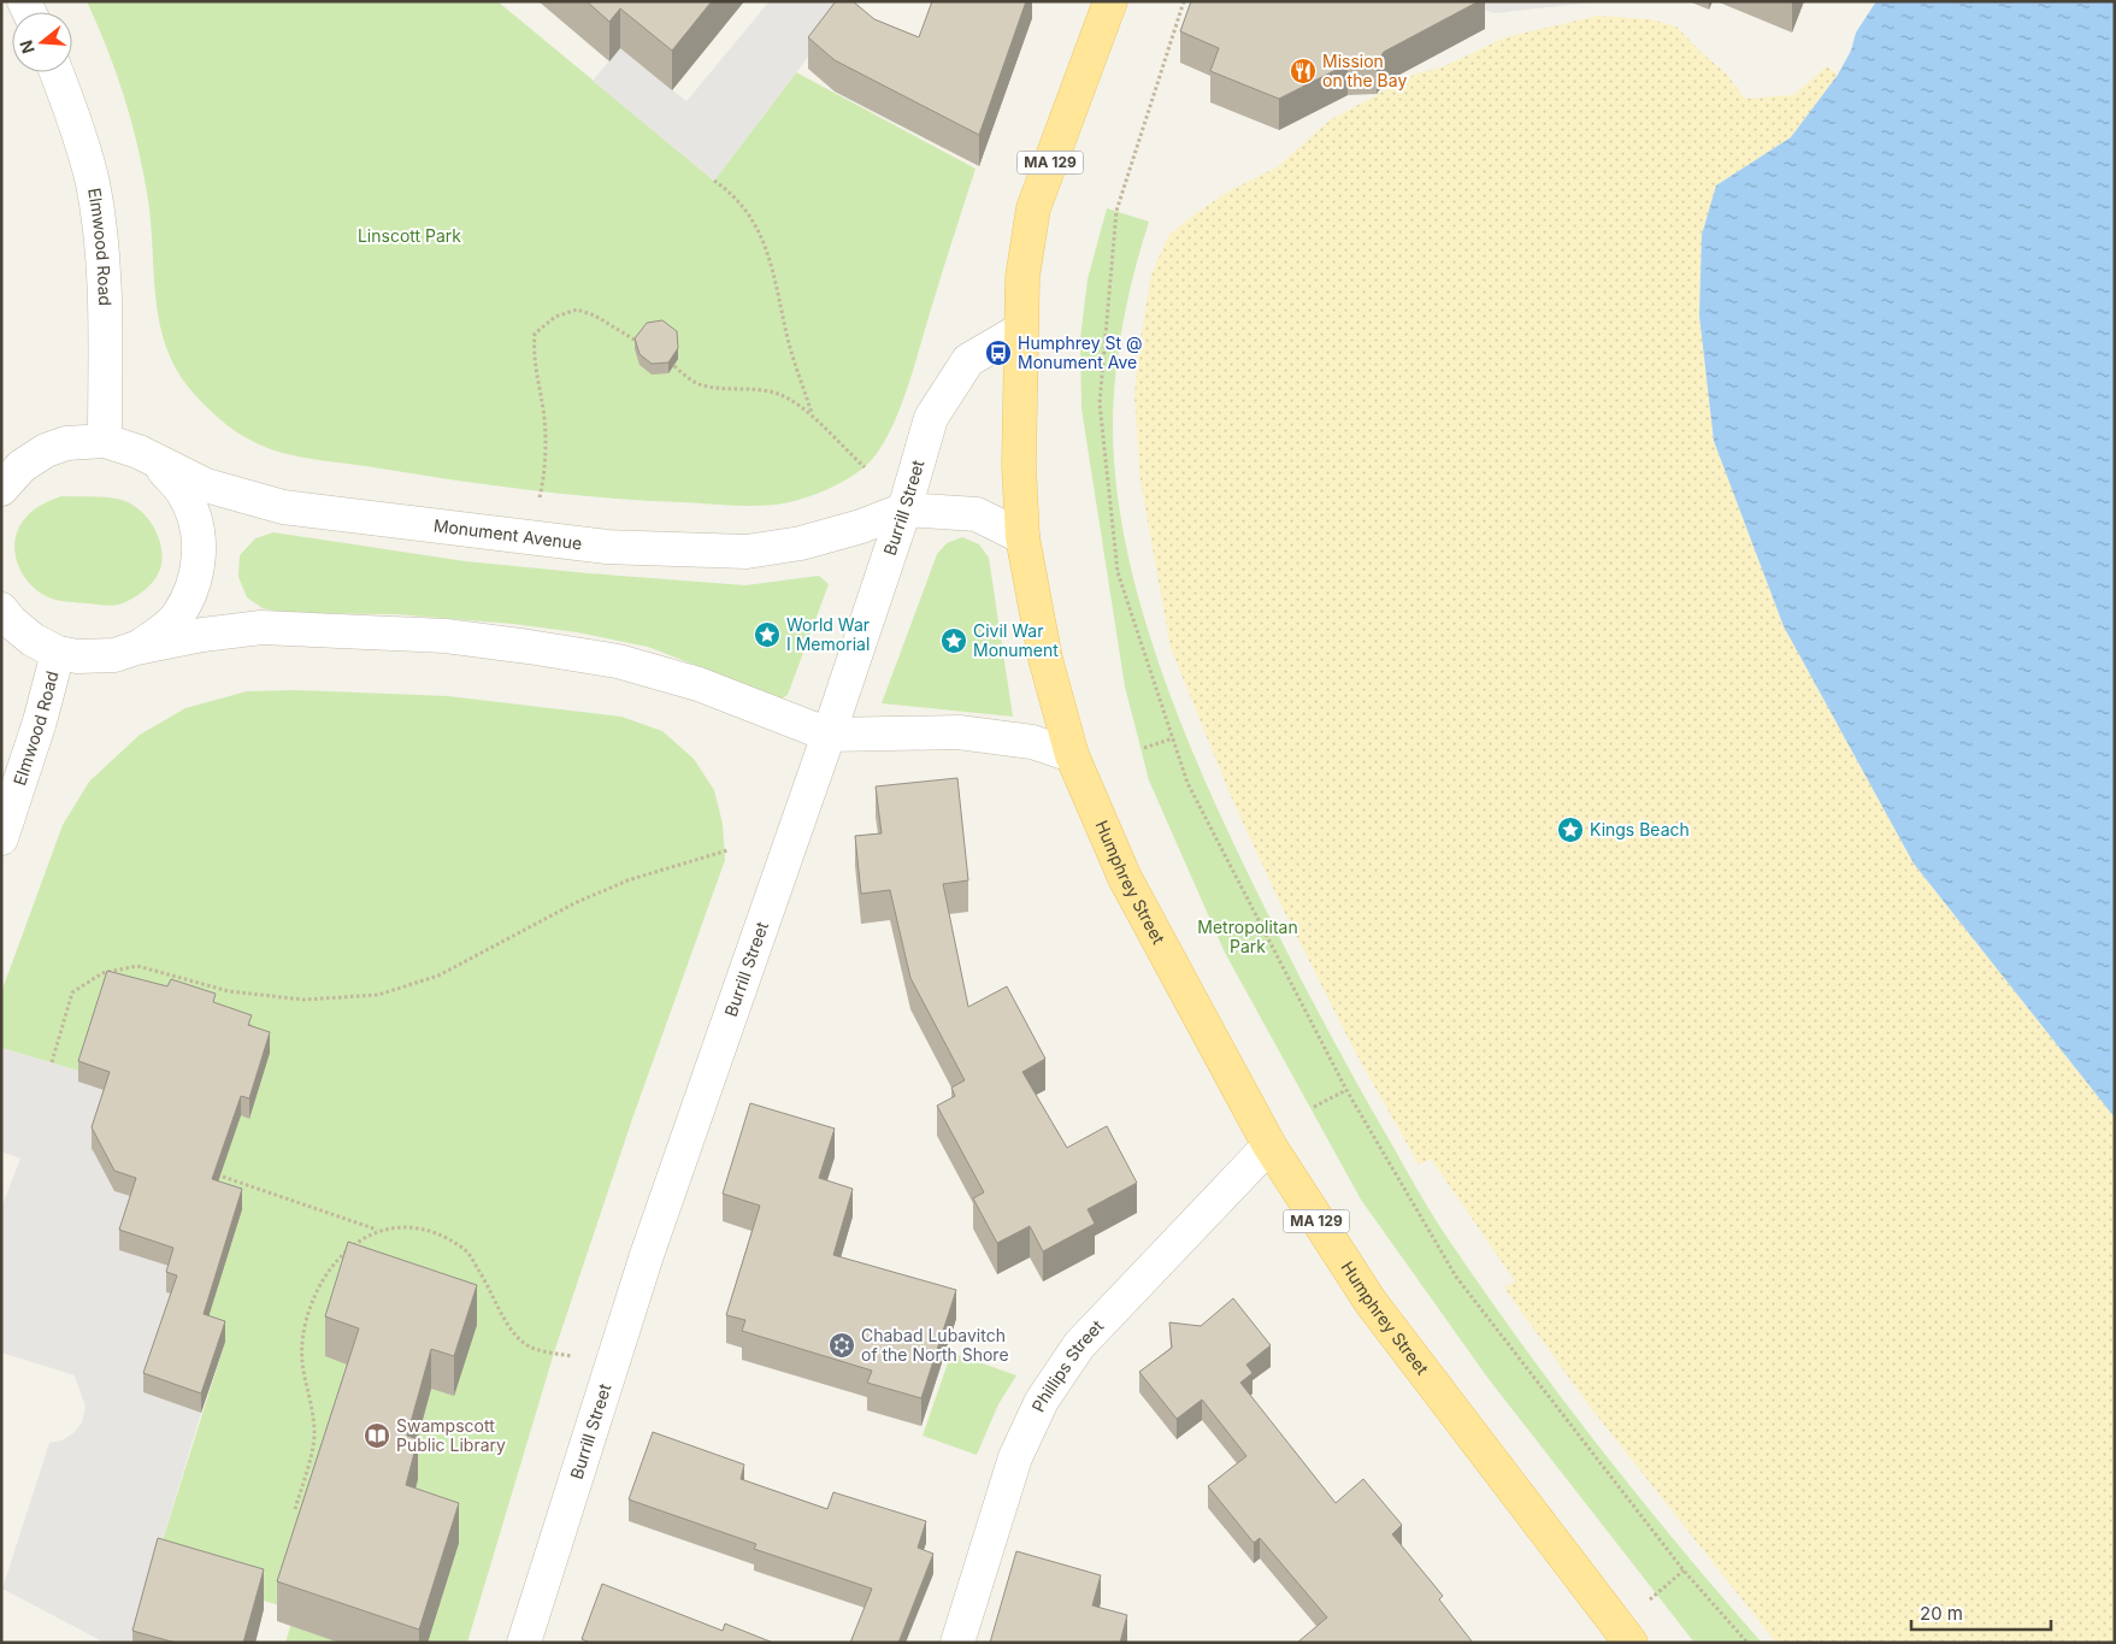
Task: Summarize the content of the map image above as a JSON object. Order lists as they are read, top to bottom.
{
  "streets": {
    "main road": ["MA 129", "Humphrey Street"],
    "street": [
      "Elmwood Road",
      "Burrill Street",
      "Monument Avenue",
      "Phillips Street"
    ]
  },
  "crossings": [
    ["Elmwood Road", "Monument Avenue"],
    ["Burrill Street", "Monument Avenue"],
    ["Burrill Street", "Humphrey Street"],
    ["Monument Avenue", "Humphrey Street"],
    ["Humphrey Street", "Phillips Street"]
  ],
  "parks": ["Linscott Park", "Metropolitan Park"],
  "places": {
    "restaurant": ["Mission on the Bay"],
    "bus stop": ["Humphrey St @ Monument Ave"],
    "place": ["World War I Memorial", "Civil War Monument", "Kings Beach"],
    "synagogue": ["Chabad Lubavitch of the North Shore"],
    "library": ["Swampscott Public Library"]
  },
  "scale_bar": "20 m",
  "north": "left"
}
